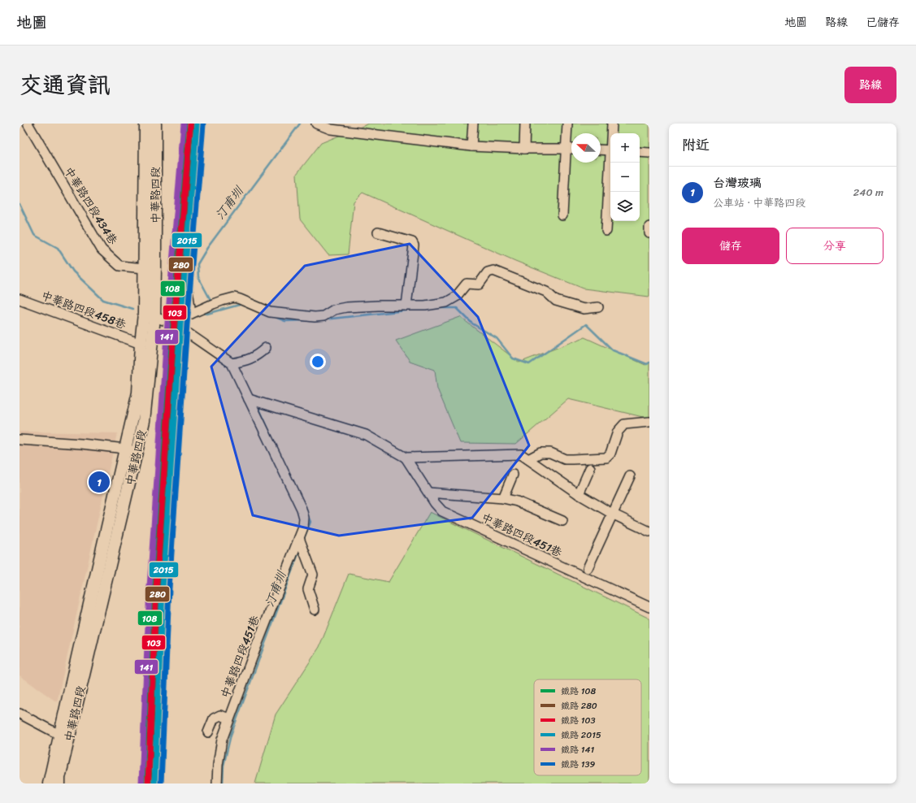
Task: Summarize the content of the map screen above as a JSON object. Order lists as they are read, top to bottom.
{
  "streets": {
    "main road": ["中華路四段"],
    "lane": ["中華路四段434巷", "中華路四段458巷", "中華路四段451巷"]
  },
  "crossings": [
    ["中華路四段", "中華路四段434巷"],
    ["中華路四段", "中華路四段458巷"],
    ["中華路四段", "中華路四段451巷"]
  ],
  "water": ["汀甫圳"],
  "lines": [
    "rail line 108",
    "rail line 103",
    "rail line 141",
    "rail line 280",
    "rail line 2015",
    "rail line 139"
  ],
  "legend": [
    "鐵路 108",
    "鐵路 280",
    "鐵路 103",
    "鐵路 2015",
    "鐵路 141",
    "鐵路 139"
  ],
  "north": "left",
  "page": {
    "header": "地圖",
    "nav": ["地圖", "路線", "已儲存"],
    "title": "交通資訊",
    "buttons": [
      "路線",
      ["儲存", "分享"]
    ],
    "heading": "附近",
    "map_buttons": ["+", "−"],
    "list": [
      {
        "mark": "1",
        "name": "台灣玻璃",
        "note": "公車站 · 中華路四段",
        "value": "240 m"
      }
    ],
    "pins": "1"
  }
}
